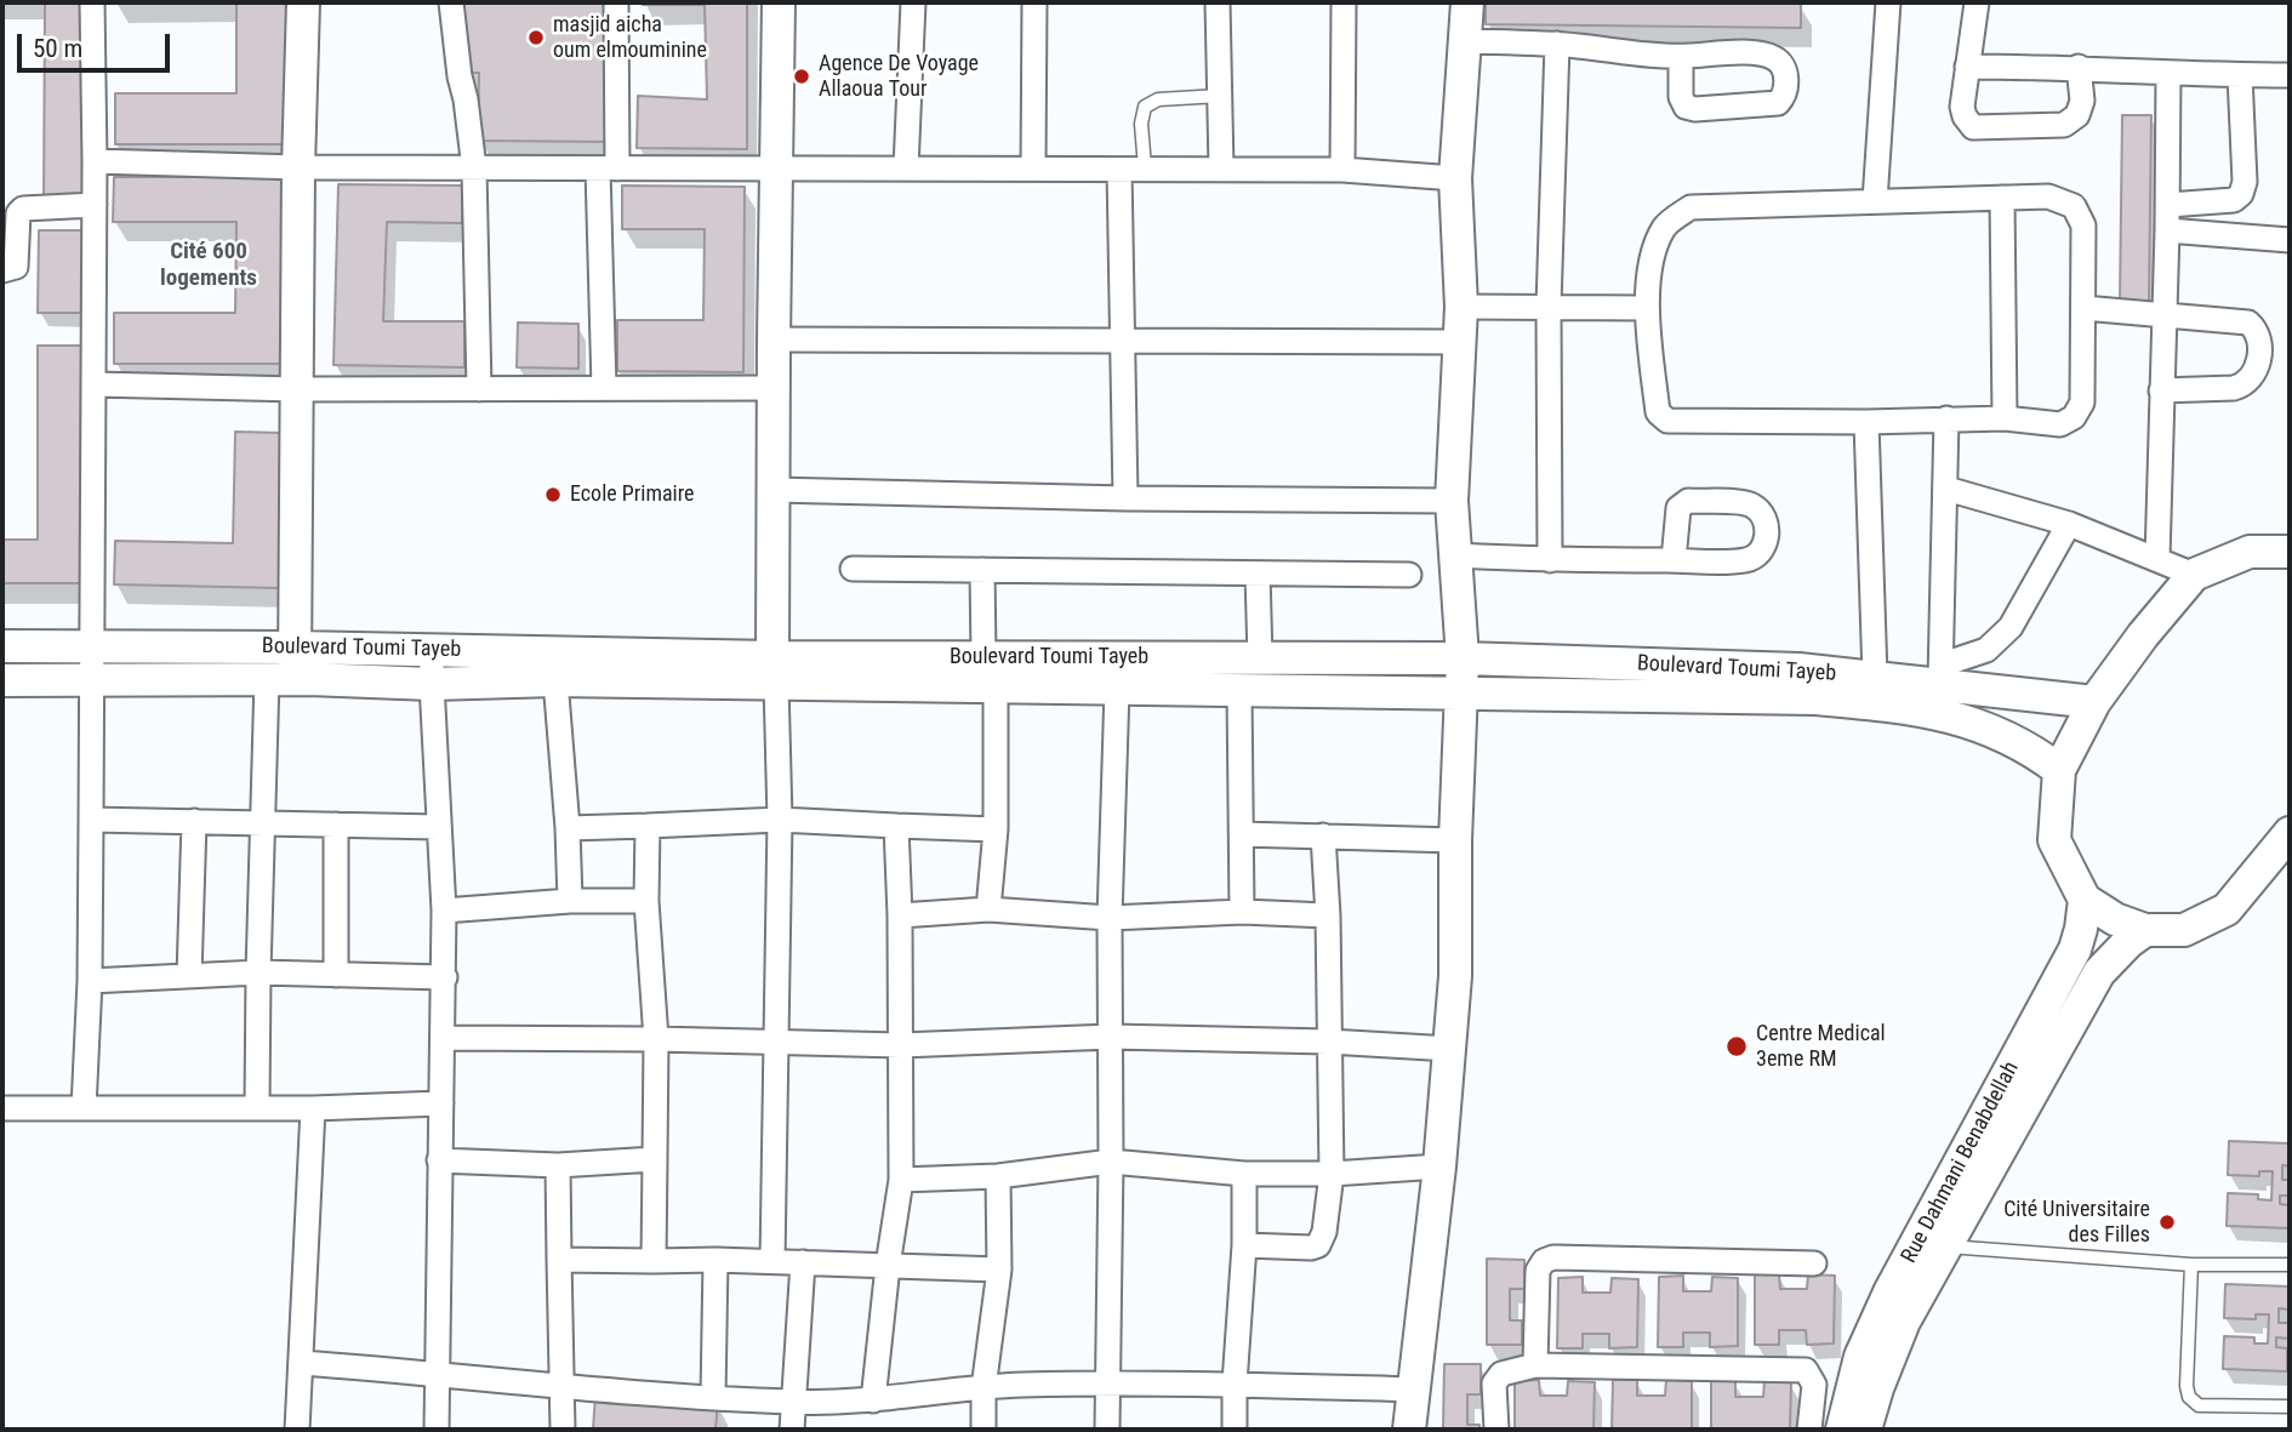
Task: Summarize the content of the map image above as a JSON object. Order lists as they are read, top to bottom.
{
  "streets": {
    "main road": ["Boulevard Toumi Tayeb", "Rue Dahmani Benabdellah"]
  },
  "districts": ["Cité 600 logements"],
  "places": [
    "masjid aicha oum elmouminine",
    "Agence De Voyage Allaoua Tour",
    "Ecole Primaire",
    "Centre Medical 3eme RM",
    "Cité Universitaire des Filles"
  ],
  "scale_bar": "50 m"
}
